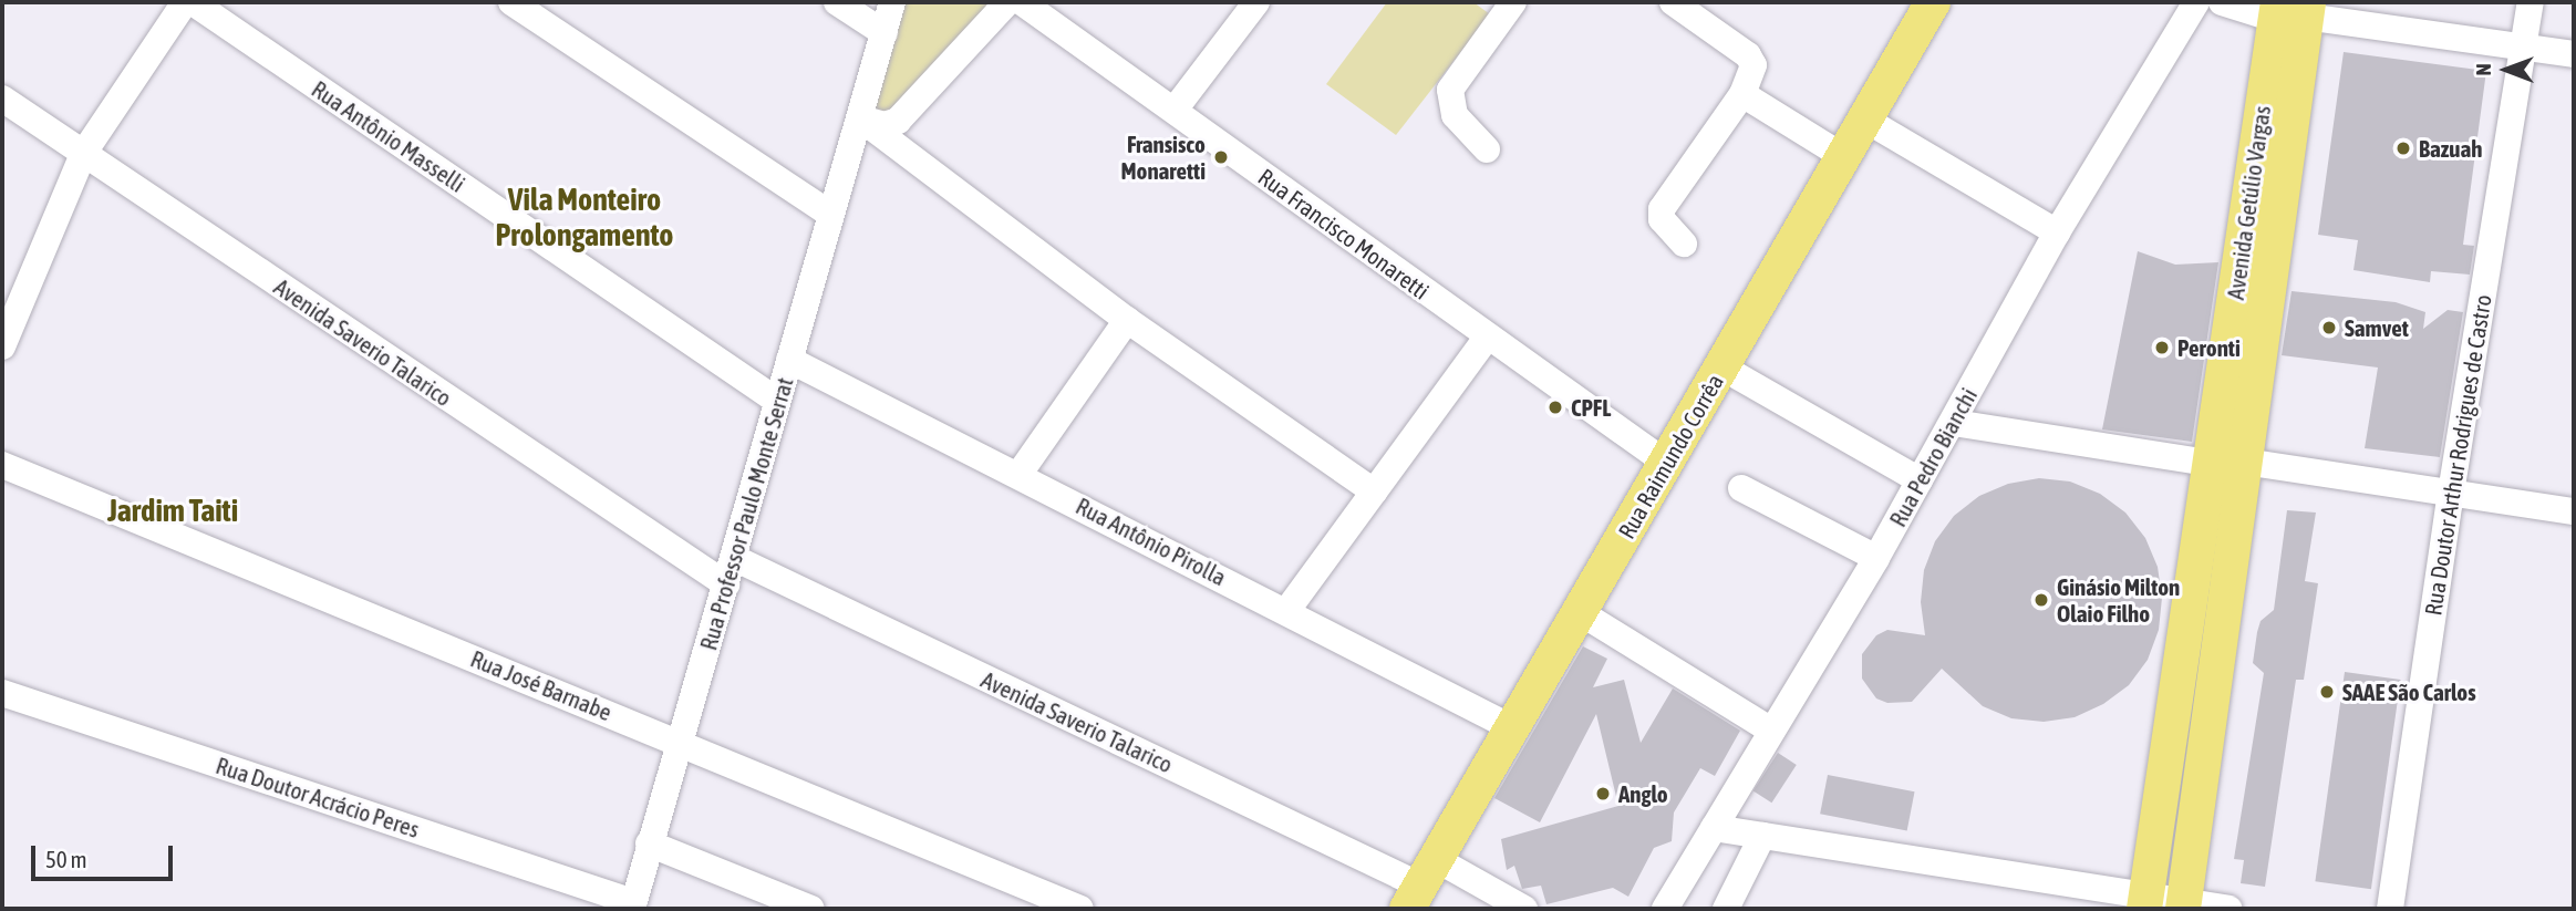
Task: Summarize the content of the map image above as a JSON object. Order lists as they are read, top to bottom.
{
  "streets": {
    "main road": ["Avenida Getúlio Vargas", "Rua Raimundo Corrêa"],
    "street": [
      "Rua Antônio Masselli",
      "Rua Francisco Monaretti",
      "Avenida Saverio Talarico",
      "Rua Doutor Arthur Rodrigues de Castro",
      "Rua Pedro Bianchi",
      "Rua Professor Paulo Monte Serrat",
      "Rua Antônio Pirolla",
      "Rua José Barnabe",
      "Rua Doutor Acrácio Peres"
    ]
  },
  "crossings": [
    ["Rua Antônio Masselli", "Rua Professor Paulo Monte Serrat"],
    ["Rua Francisco Monaretti", "Rua Raimundo Corrêa"],
    ["Avenida Saverio Talarico", "Rua Raimundo Corrêa"],
    ["Avenida Saverio Talarico", "Rua Professor Paulo Monte Serrat"],
    ["Rua Raimundo Corrêa", "Rua Antônio Pirolla"],
    ["Rua Professor Paulo Monte Serrat", "Rua Antônio Pirolla"],
    ["Rua Professor Paulo Monte Serrat", "Rua José Barnabe"],
    ["Rua Professor Paulo Monte Serrat", "Rua Doutor Acrácio Peres"]
  ],
  "districts": ["Vila Monteiro Prolongamento", "Jardim Taiti"],
  "places": [
    "Bazuah",
    "Fransisco Monaretti",
    "Samvet",
    "Peronti",
    "CPFL",
    "Ginásio Milton Olaio Filho",
    "SAAE São Carlos",
    "Anglo"
  ],
  "scale_bar": "50 m",
  "north": "left"
}
